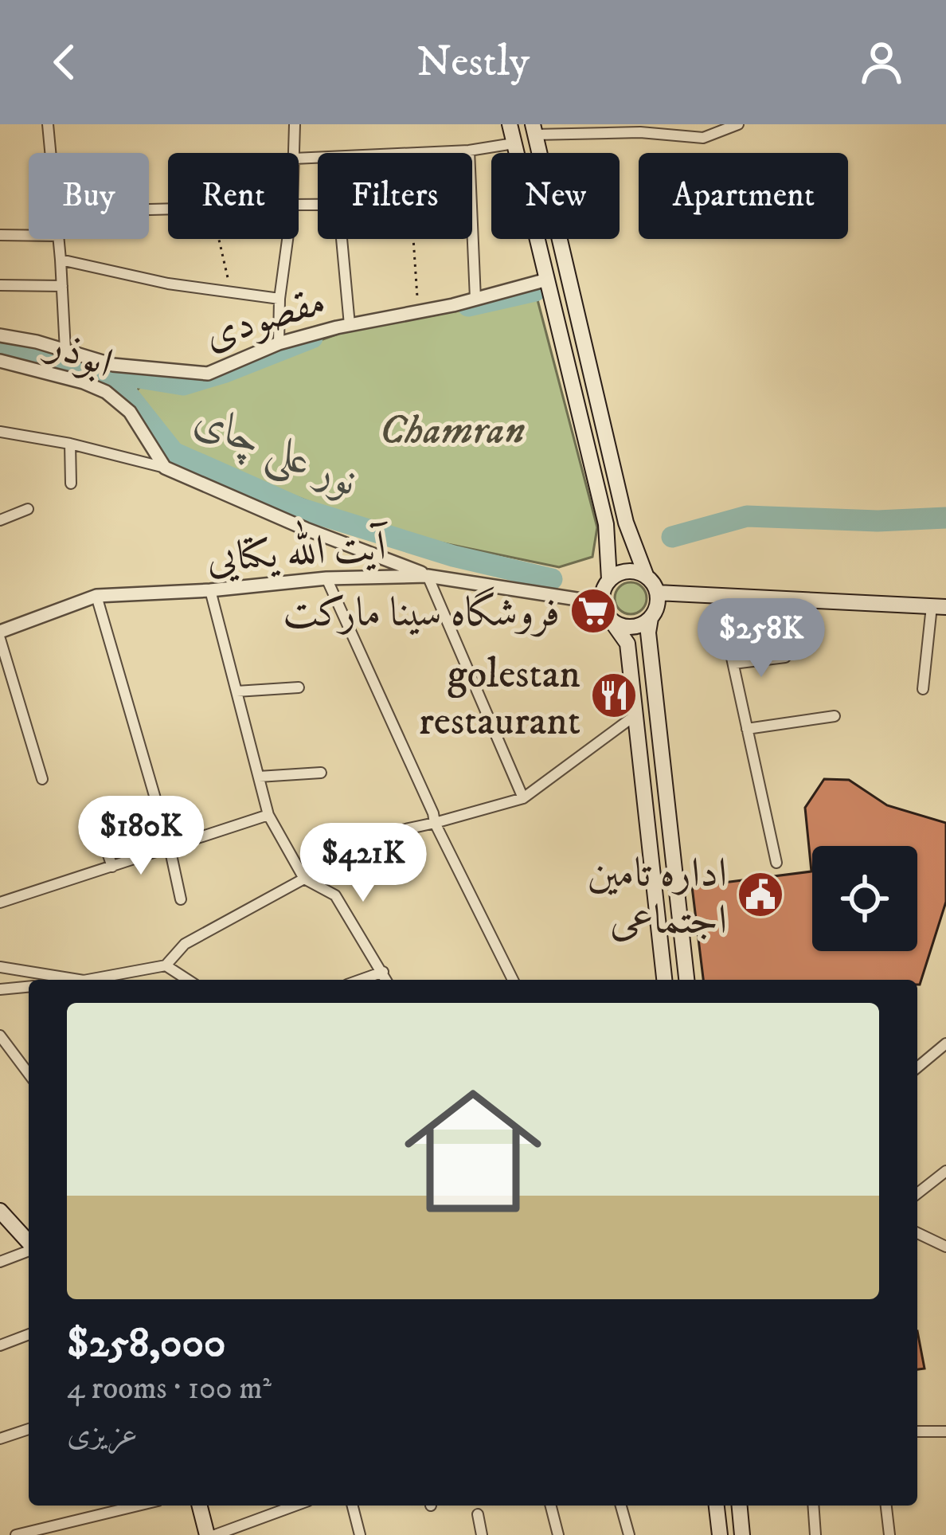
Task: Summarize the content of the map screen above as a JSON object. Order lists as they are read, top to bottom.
{
  "streets": {
    "street": ["مقصودی", "ابوذر", "آیت الله یکتایی"]
  },
  "water": ["نور علی چای"],
  "parks": ["Chamran"],
  "places": {
    "supermarket": ["فروشگاه سینا مارکت"],
    "restaurant": ["golestan restaurant"],
    "public building": ["اداره تامین اجتماعی"]
  },
  "page": {
    "header": "Nestly",
    "chip": [
      "Buy",
      "Rent",
      "Filters",
      "New",
      "Apartment"
    ],
    "price": ["$258K", "$180K", "$421K"],
    "list": [
      {
        "name": "$258,000",
        "note": "4 rooms · 100 m² · عزیزی"
      }
    ]
  }
}
